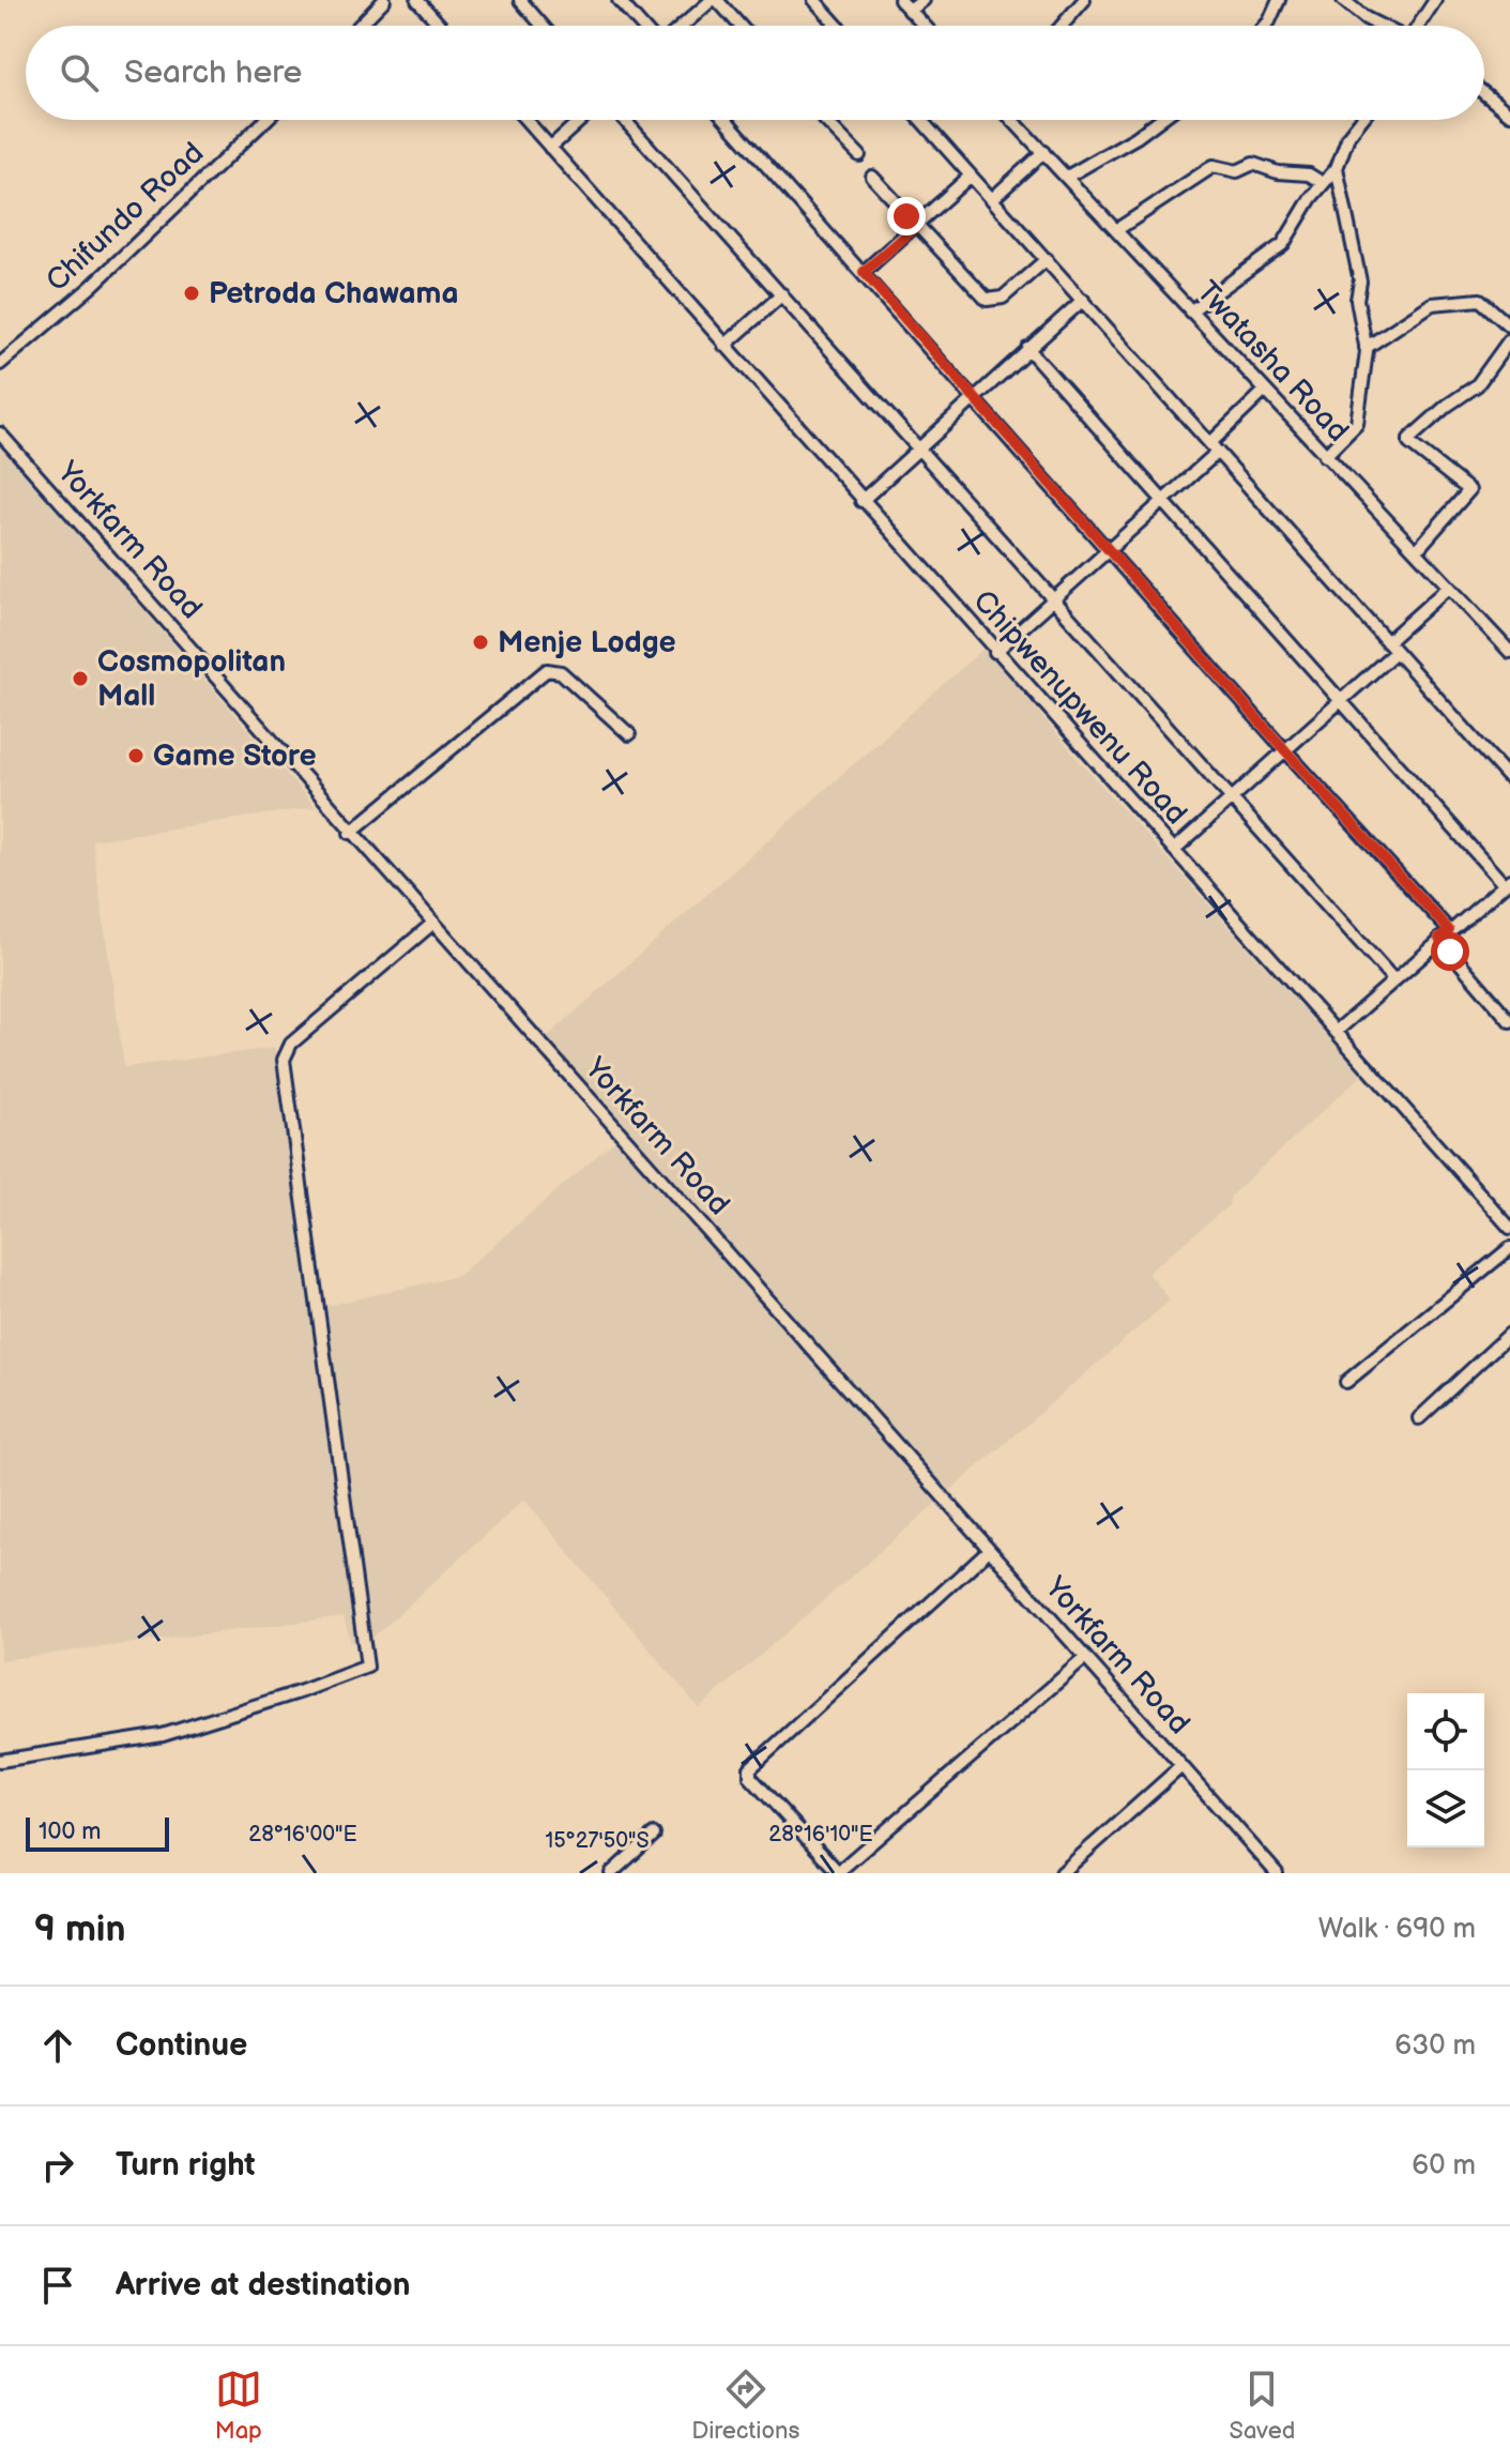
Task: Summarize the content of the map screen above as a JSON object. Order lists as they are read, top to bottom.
{
  "streets": {
    "street": [
      "Chifundo Road",
      "Twatasha Road",
      "Yorkfarm Road",
      "Chipwenupwenu Road"
    ]
  },
  "places": [
    "Petroda Chawama",
    "Menje Lodge",
    "Cosmopolitan Mall",
    "Game Store"
  ],
  "scale_bar": "100 m",
  "page": {
    "search": "Search here",
    "scale": "100 m",
    "heading": ["9 min", "Walk · 690 m"],
    "list": [
      ["Continue", "630 m"],
      ["Turn right", "60 m"],
      "Arrive at destination"
    ],
    "nav": ["Map", "Directions", "Saved"]
  },
  "coordinates": ["28°16'00\"E", "28°16'10\"E", "15°27'50\"S"]
}
